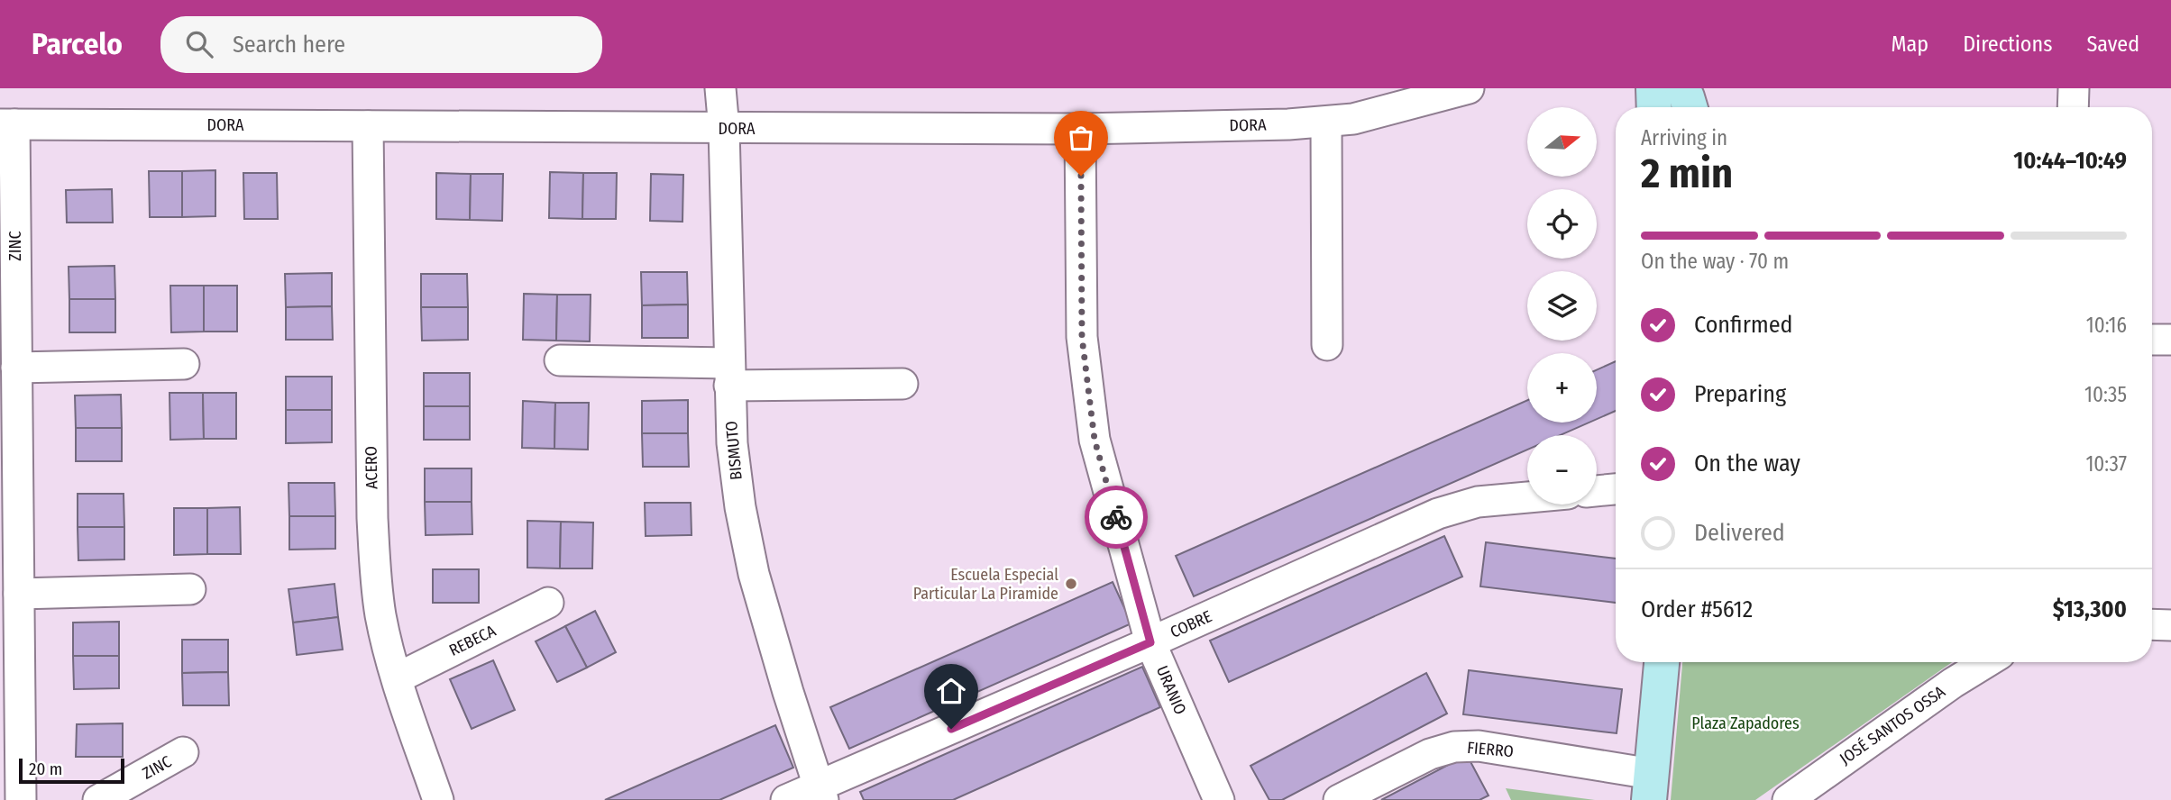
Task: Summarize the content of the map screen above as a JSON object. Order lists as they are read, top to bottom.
{
  "streets": {
    "street": [
      "DORA",
      "ZINC",
      "BISMUTO",
      "ACERO",
      "COBRE",
      "REBECA",
      "URANIO",
      "JOSÉ SANTOS OSSA",
      "FIERRO"
    ]
  },
  "crossings": [
    ["DORA", "ZINC"],
    ["DORA", "BISMUTO"],
    ["DORA", "ACERO"],
    ["DORA", "URANIO"],
    ["BISMUTO", "COBRE"],
    ["ACERO", "REBECA"],
    ["COBRE", "URANIO"]
  ],
  "parks": ["Plaza Zapadores"],
  "places": ["Escuela Especial Particular La Piramide"],
  "scale_bar": "20 m",
  "north": "right",
  "page": {
    "header": "Parcelo",
    "search": "Search here",
    "nav": ["Map", "Directions", "Saved"],
    "map_buttons": ["+", "−"],
    "heading": ["2 min", "Arriving in", "10:44–10:49"],
    "panel": ["Order #5612", "$13,300"],
    "bar": "On the way · 70 m",
    "list": [
      ["Confirmed", "10:16"],
      ["Preparing", "10:35"],
      ["On the way", "10:37"],
      "Delivered"
    ],
    "scale": "20 m"
  }
}
